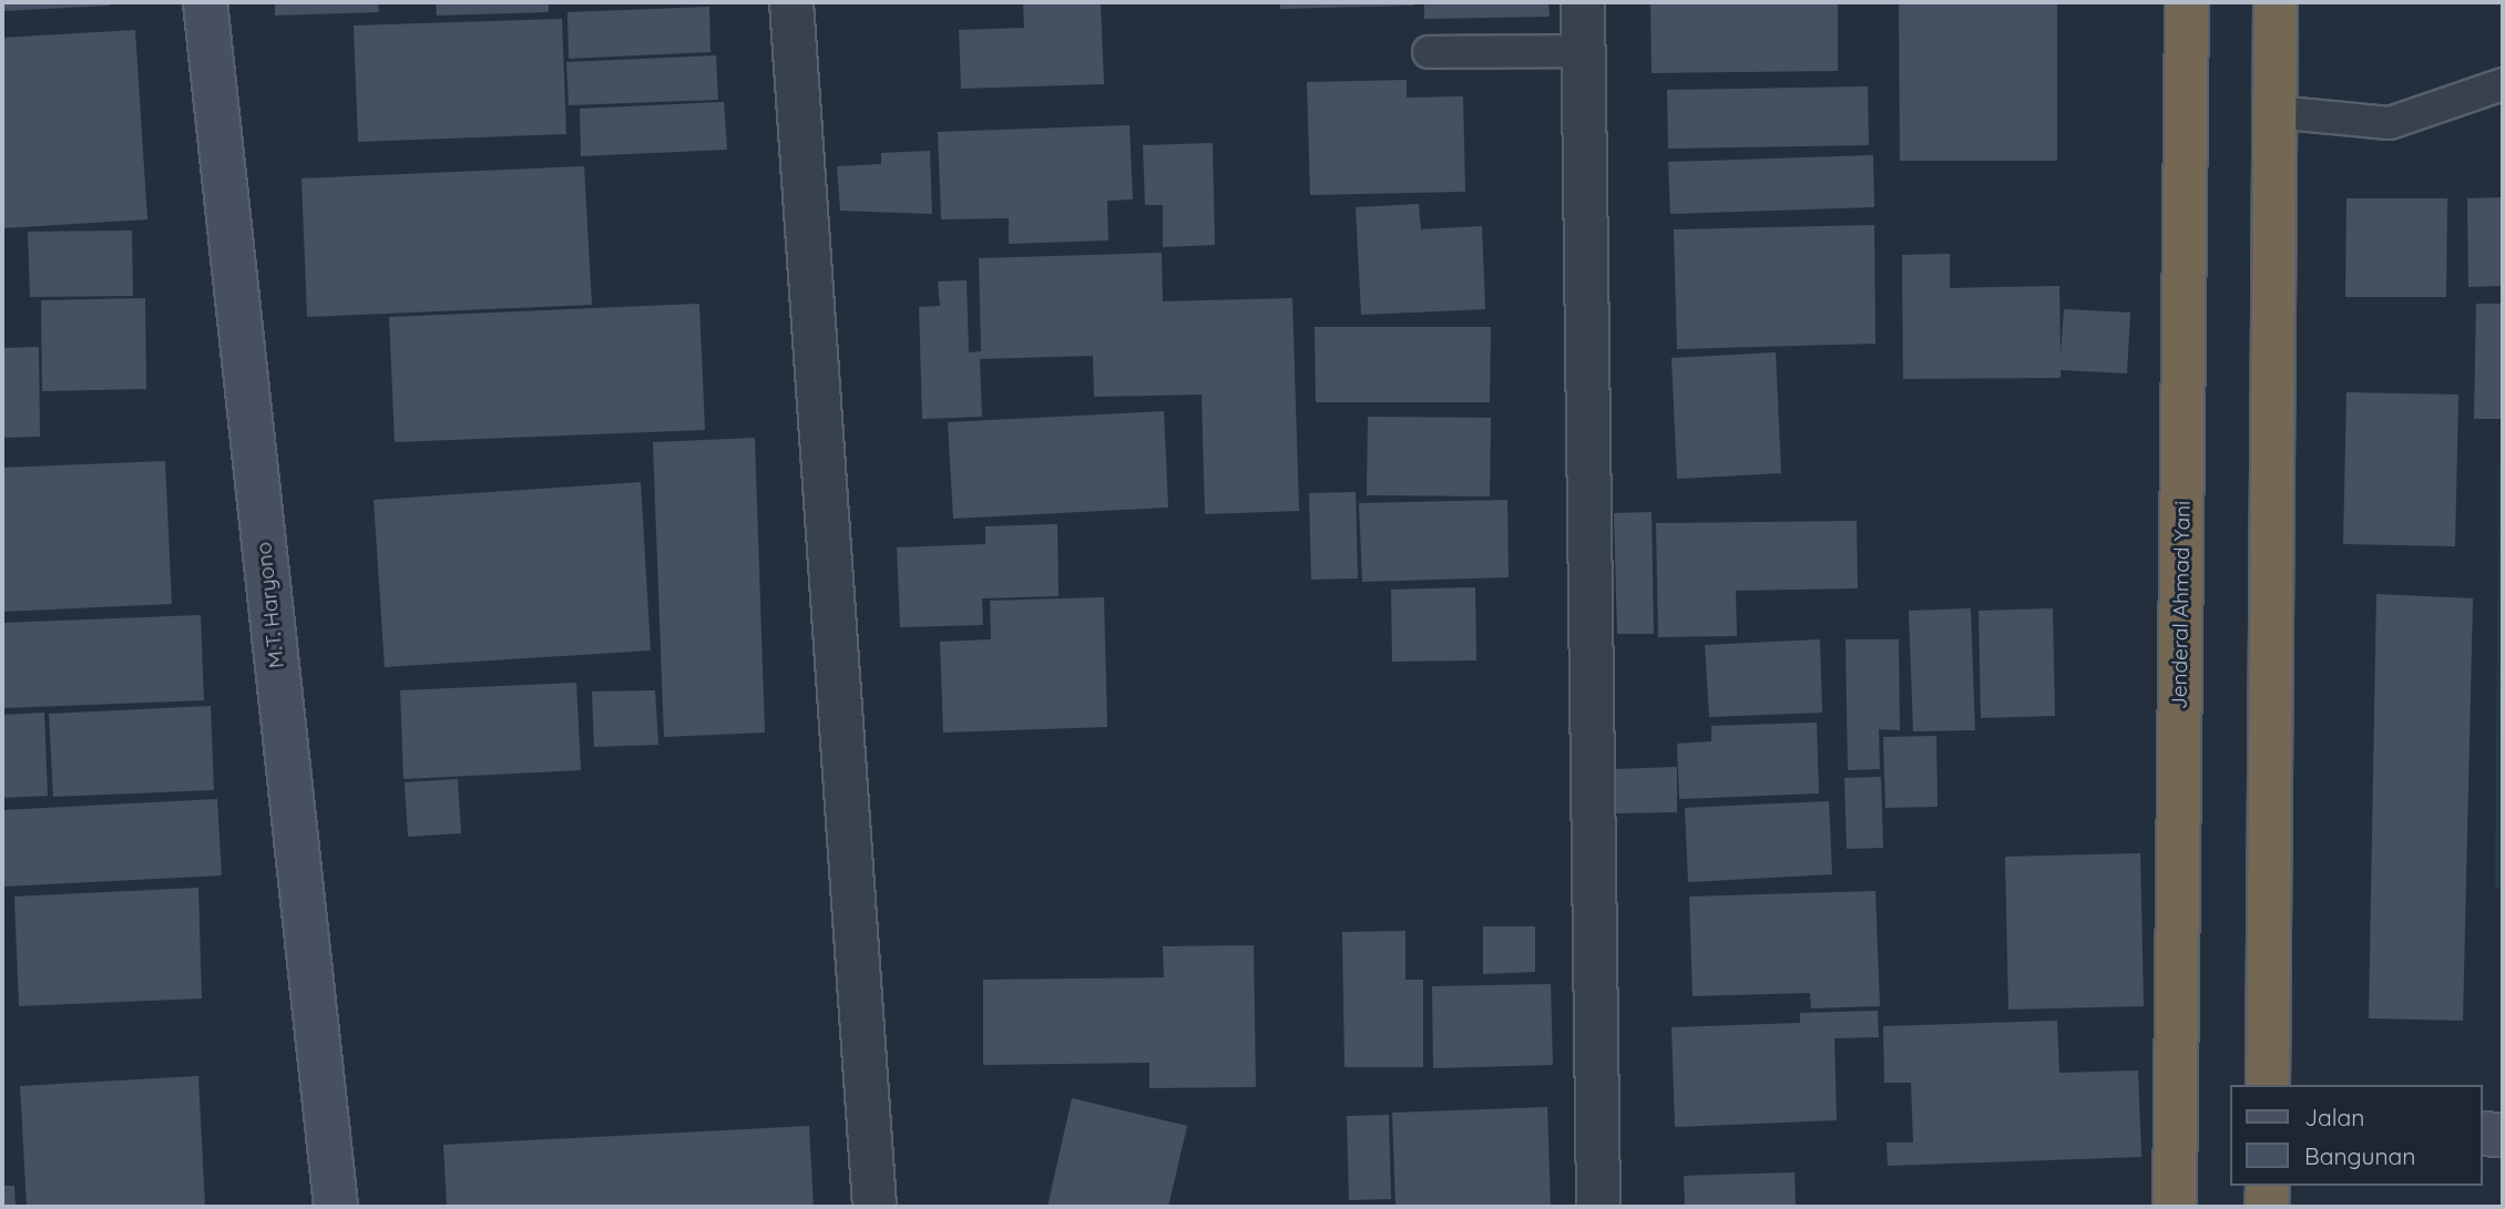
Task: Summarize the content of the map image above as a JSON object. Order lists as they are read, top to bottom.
{
  "streets": {
    "highway": ["Jenderal Ahmad Yani"],
    "street": ["M.T. Haryono"]
  },
  "legend": ["Jalan", "Bangunan"]
}
